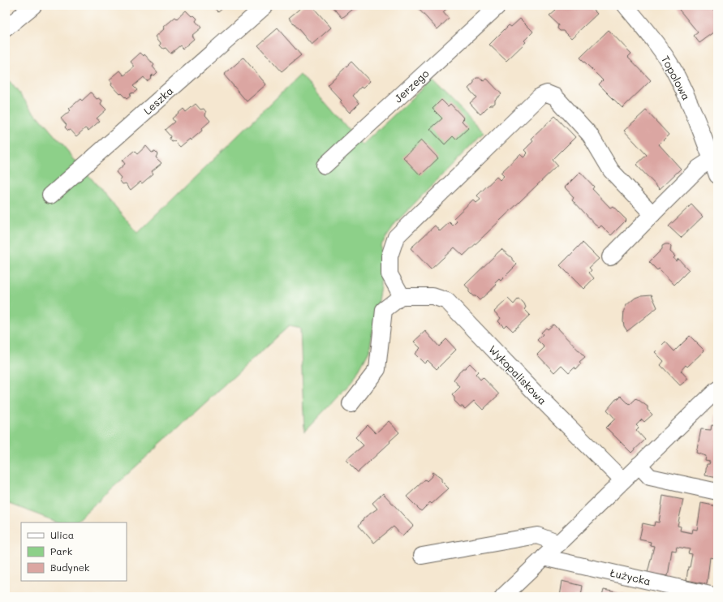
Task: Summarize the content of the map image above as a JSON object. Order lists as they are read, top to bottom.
{
  "streets": {
    "street": [
      "Topolowa",
      "Jerzego",
      "Leszka",
      "Wykopaliskowa",
      "Łużycka"
    ]
  },
  "legend": ["Ulica", "Park", "Budynek"]
}
